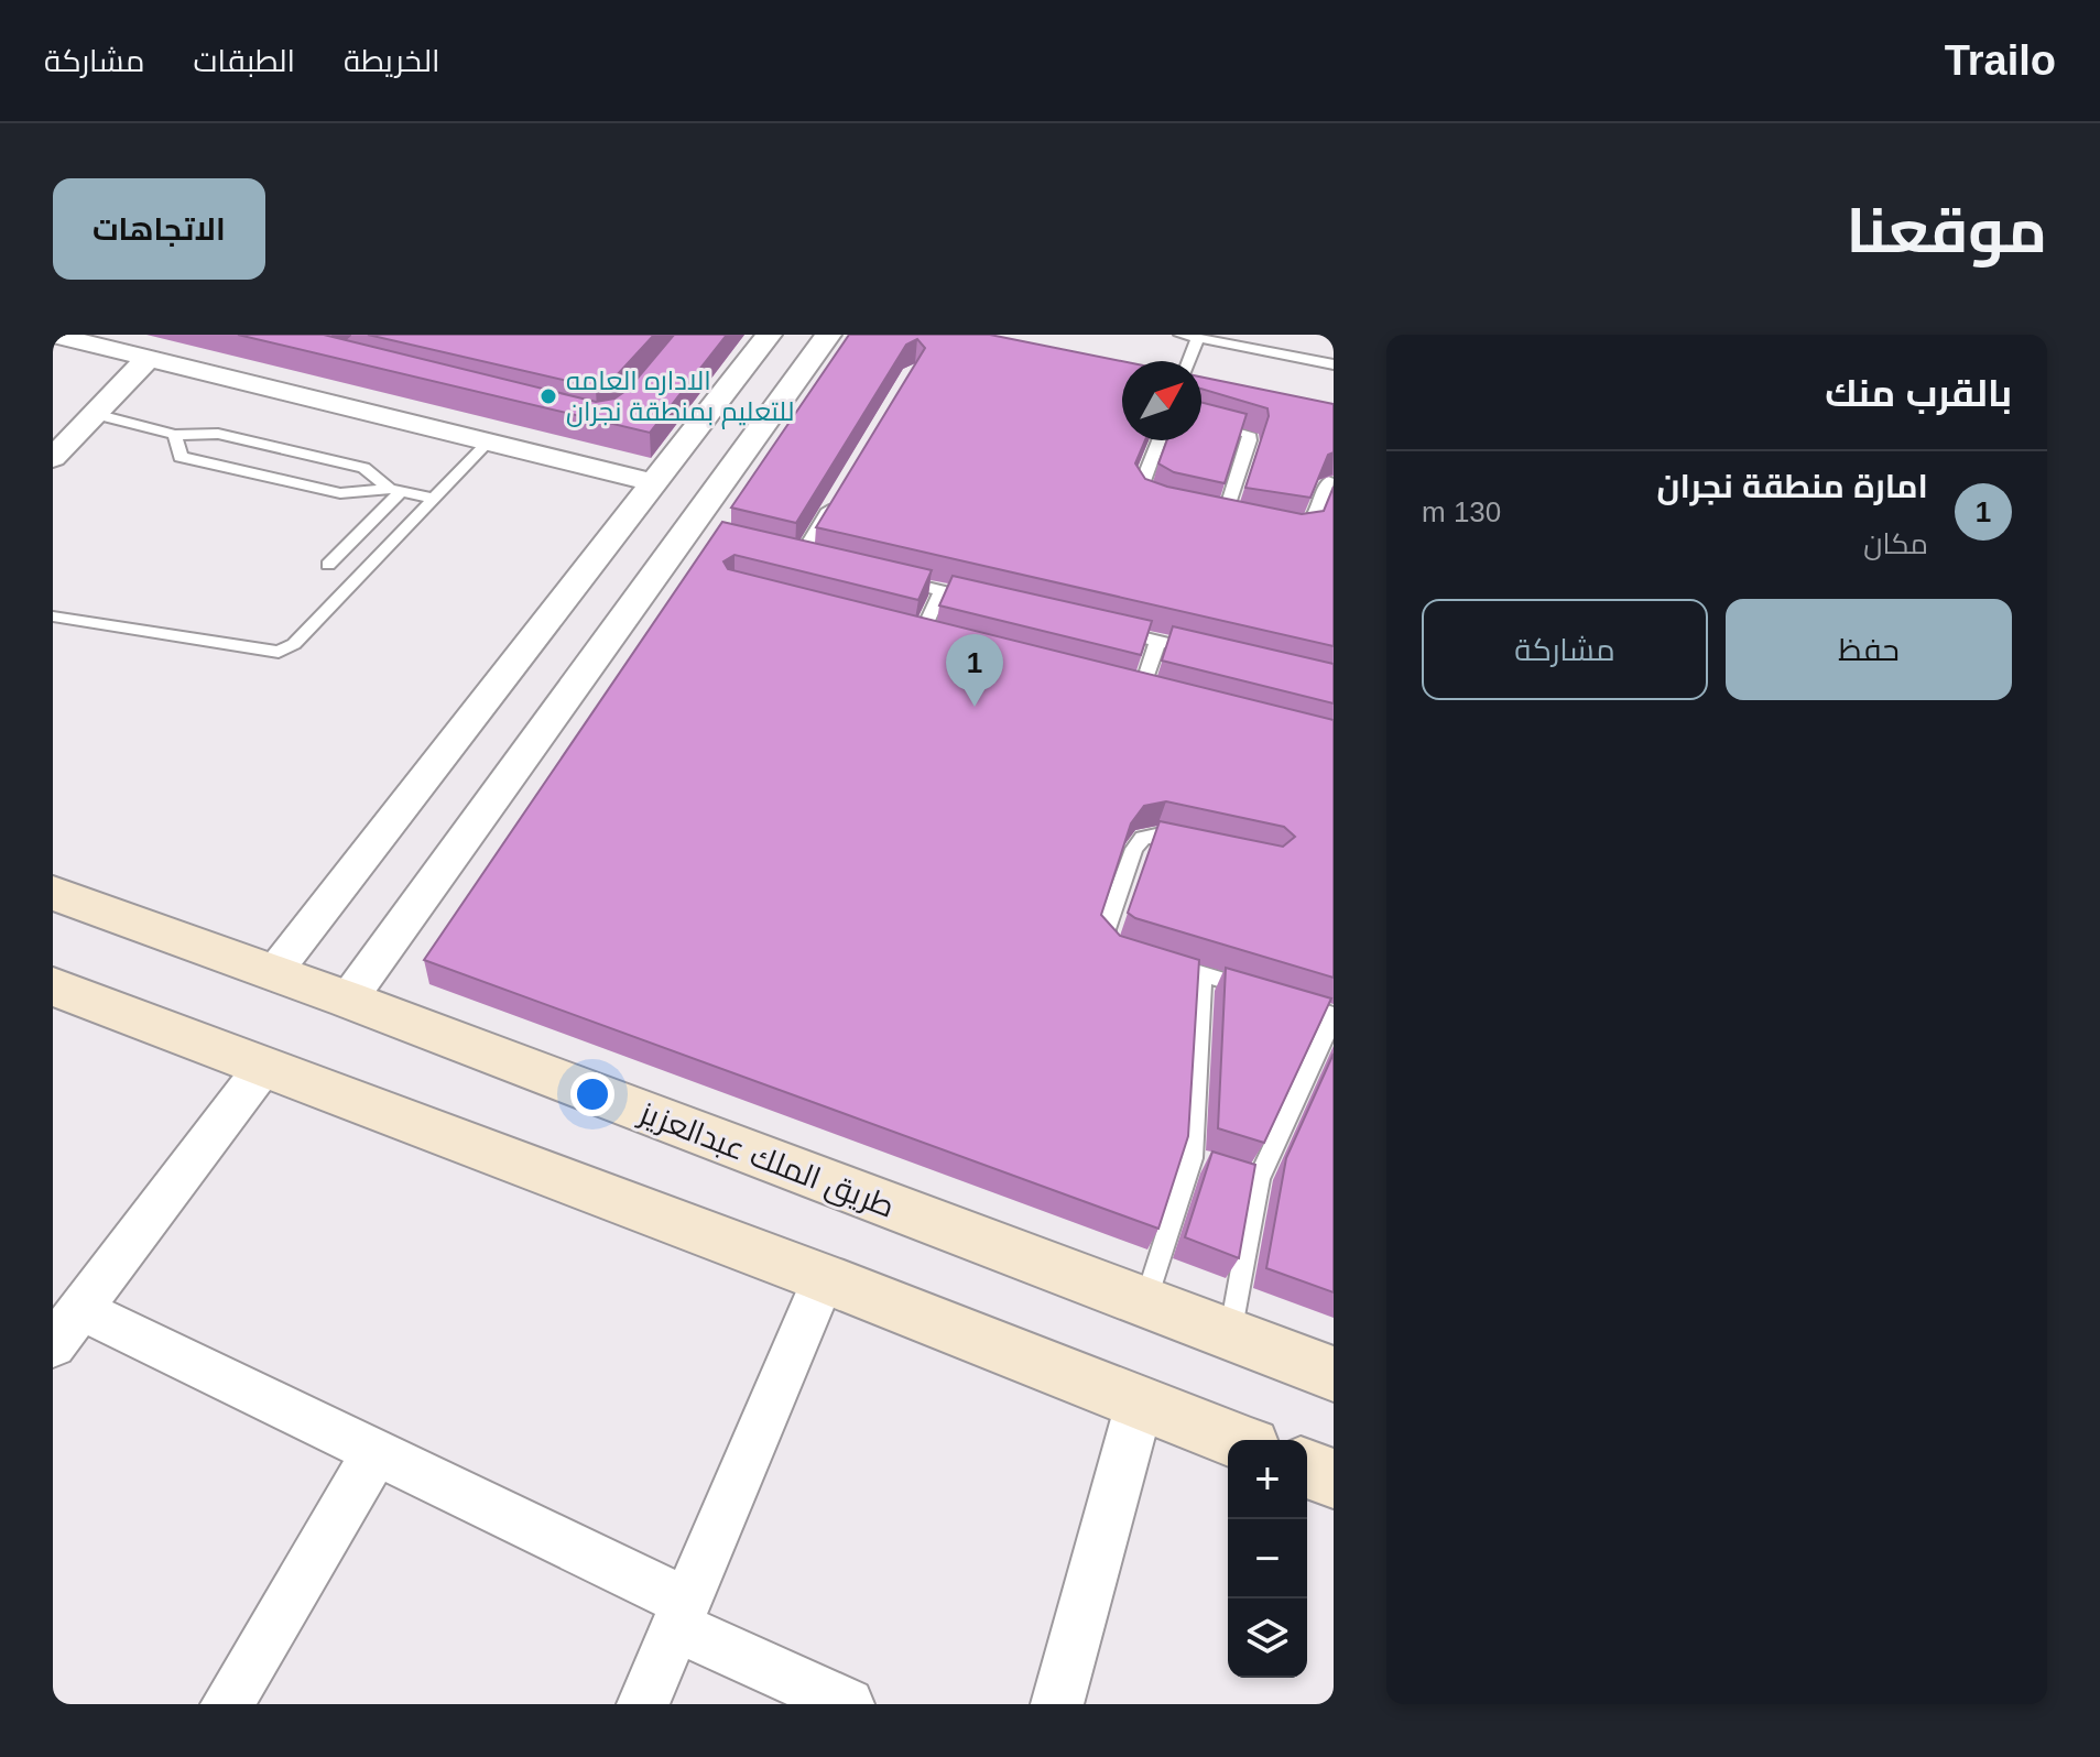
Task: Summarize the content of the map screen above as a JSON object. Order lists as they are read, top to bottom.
{
  "streets": {
    "main road": ["طريق الملك عبدالعزيز"]
  },
  "places": ["الاداره العامه للتعليم بمنطقة نجران"],
  "north": "top right",
  "page": {
    "header": "Trailo",
    "nav": ["الخريطة", "الطبقات", "مشاركة"],
    "title": "موقعنا",
    "buttons": [
      "الاتجاهات",
      ["حفظ", "مشاركة"]
    ],
    "heading": "بالقرب منك",
    "list": [
      {
        "mark": "1",
        "name": "امارة منطقة نجران",
        "note": "مكان",
        "value": "130 m"
      }
    ],
    "pins": "1",
    "map_buttons": ["+", "−"]
  }
}
